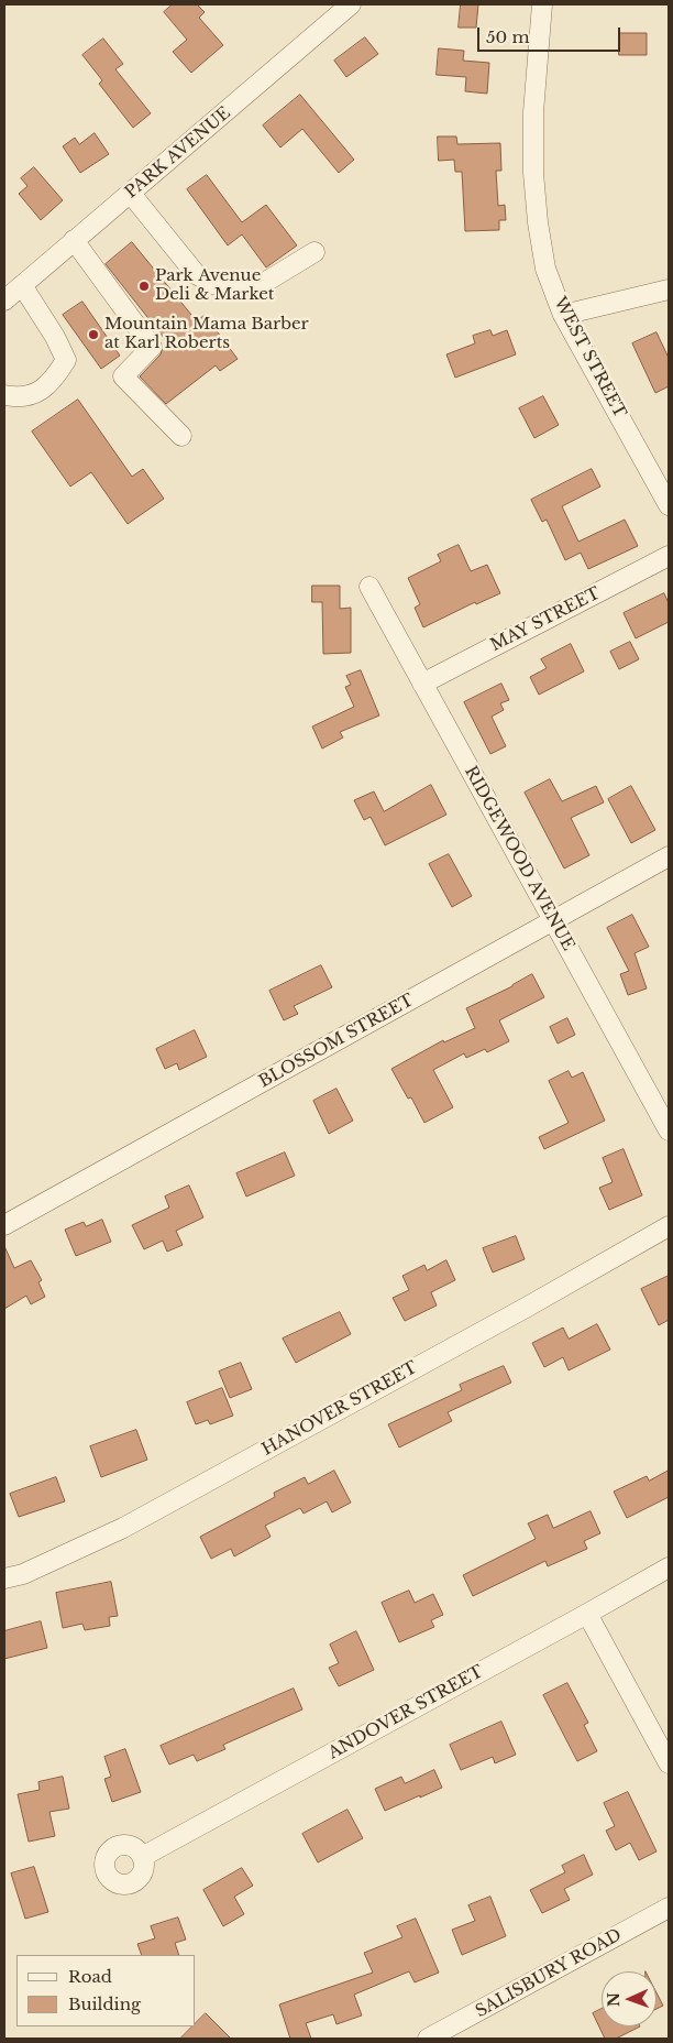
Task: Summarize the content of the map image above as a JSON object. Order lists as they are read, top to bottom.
{
  "streets": {
    "street": [
      "PARK AVENUE",
      "WEST STREET",
      "MAY STREET",
      "RIDGEWOOD AVENUE",
      "BLOSSOM STREET",
      "HANOVER STREET",
      "ANDOVER STREET",
      "SALISBURY ROAD"
    ]
  },
  "crossings": [
    ["MAY STREET", "RIDGEWOOD AVENUE"],
    ["RIDGEWOOD AVENUE", "BLOSSOM STREET"]
  ],
  "places": ["Park Avenue Deli & Market", "Mountain Mama Barber at Karl Roberts"],
  "legend": ["Road", "Building"],
  "scale_bar": "50 m",
  "north": "left"
}
